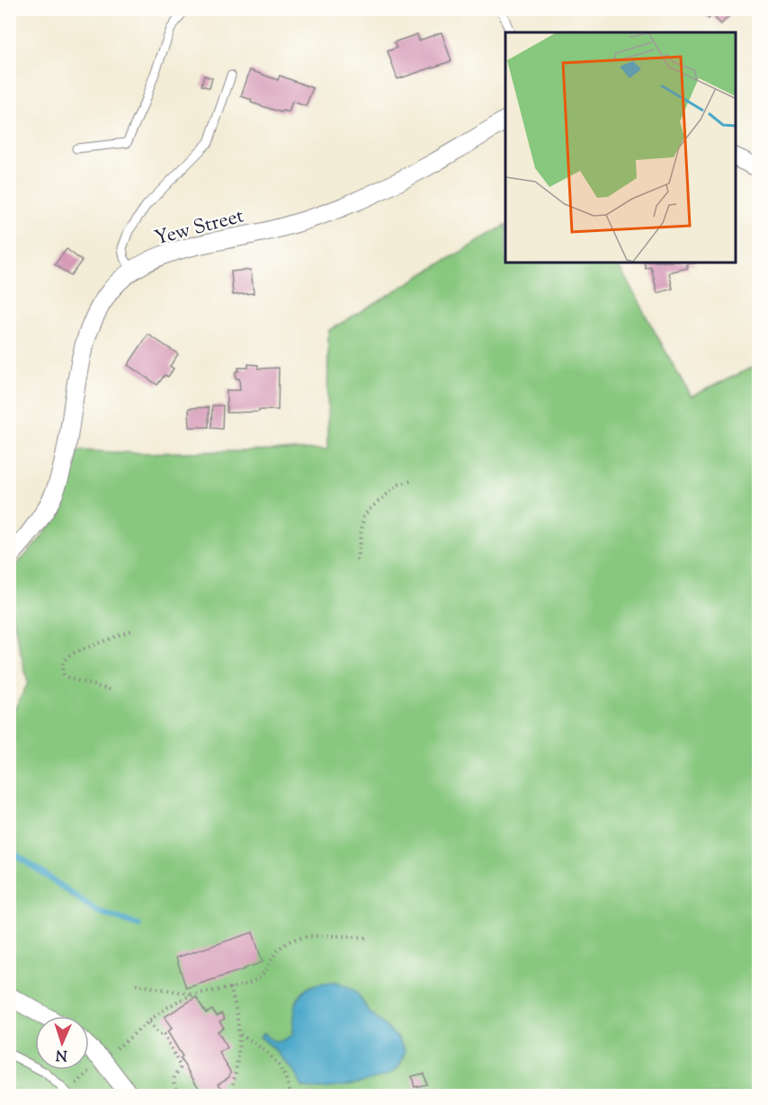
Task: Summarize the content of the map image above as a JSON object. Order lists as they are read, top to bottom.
{
  "streets": {
    "street": ["Yew Street"]
  },
  "north": "bottom"
}
